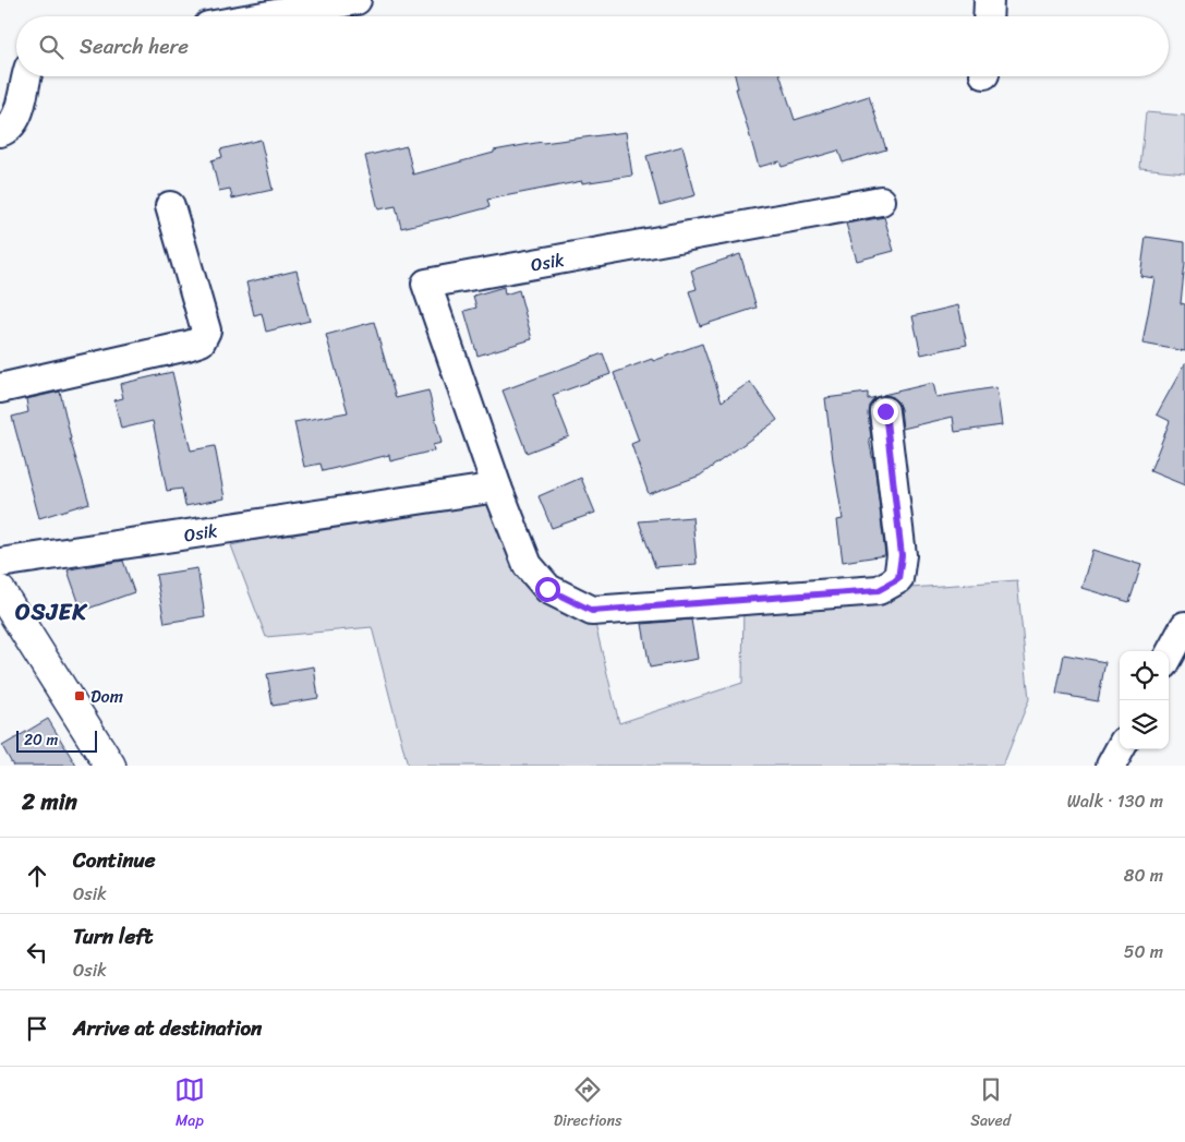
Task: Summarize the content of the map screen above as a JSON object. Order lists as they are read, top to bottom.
{
  "streets": {
    "street": ["Osik"]
  },
  "districts": ["OSJEK"],
  "places": {
    "transit": ["Dom"]
  },
  "scale_bar": "20 m",
  "page": {
    "search": "Search here",
    "scale": "20 m",
    "heading": ["2 min", "Walk · 130 m"],
    "list": [
      ["Continue", "Osik", "80 m"],
      ["Turn left", "Osik", "50 m"],
      "Arrive at destination"
    ],
    "nav": ["Map", "Directions", "Saved"]
  }
}
